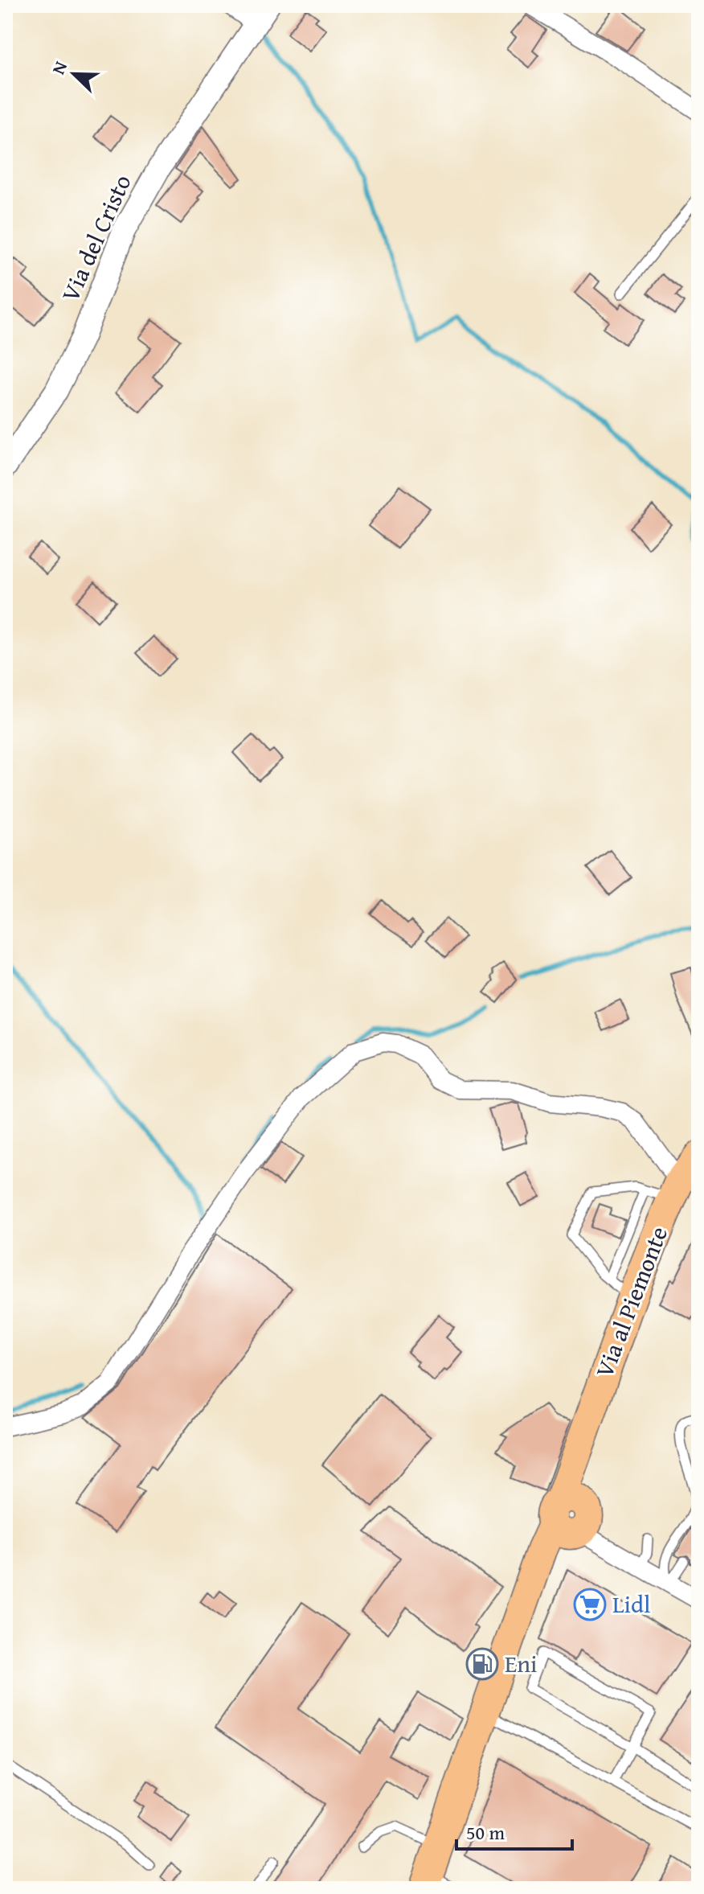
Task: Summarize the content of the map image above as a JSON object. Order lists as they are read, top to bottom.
{
  "streets": {
    "main road": ["Via al Piemonte"],
    "street": ["Via del Cristo"]
  },
  "places": {
    "supermarket": ["Lidl"],
    "fuel station": ["Eni"]
  },
  "scale_bar": "50 m",
  "north": "top left"
}
